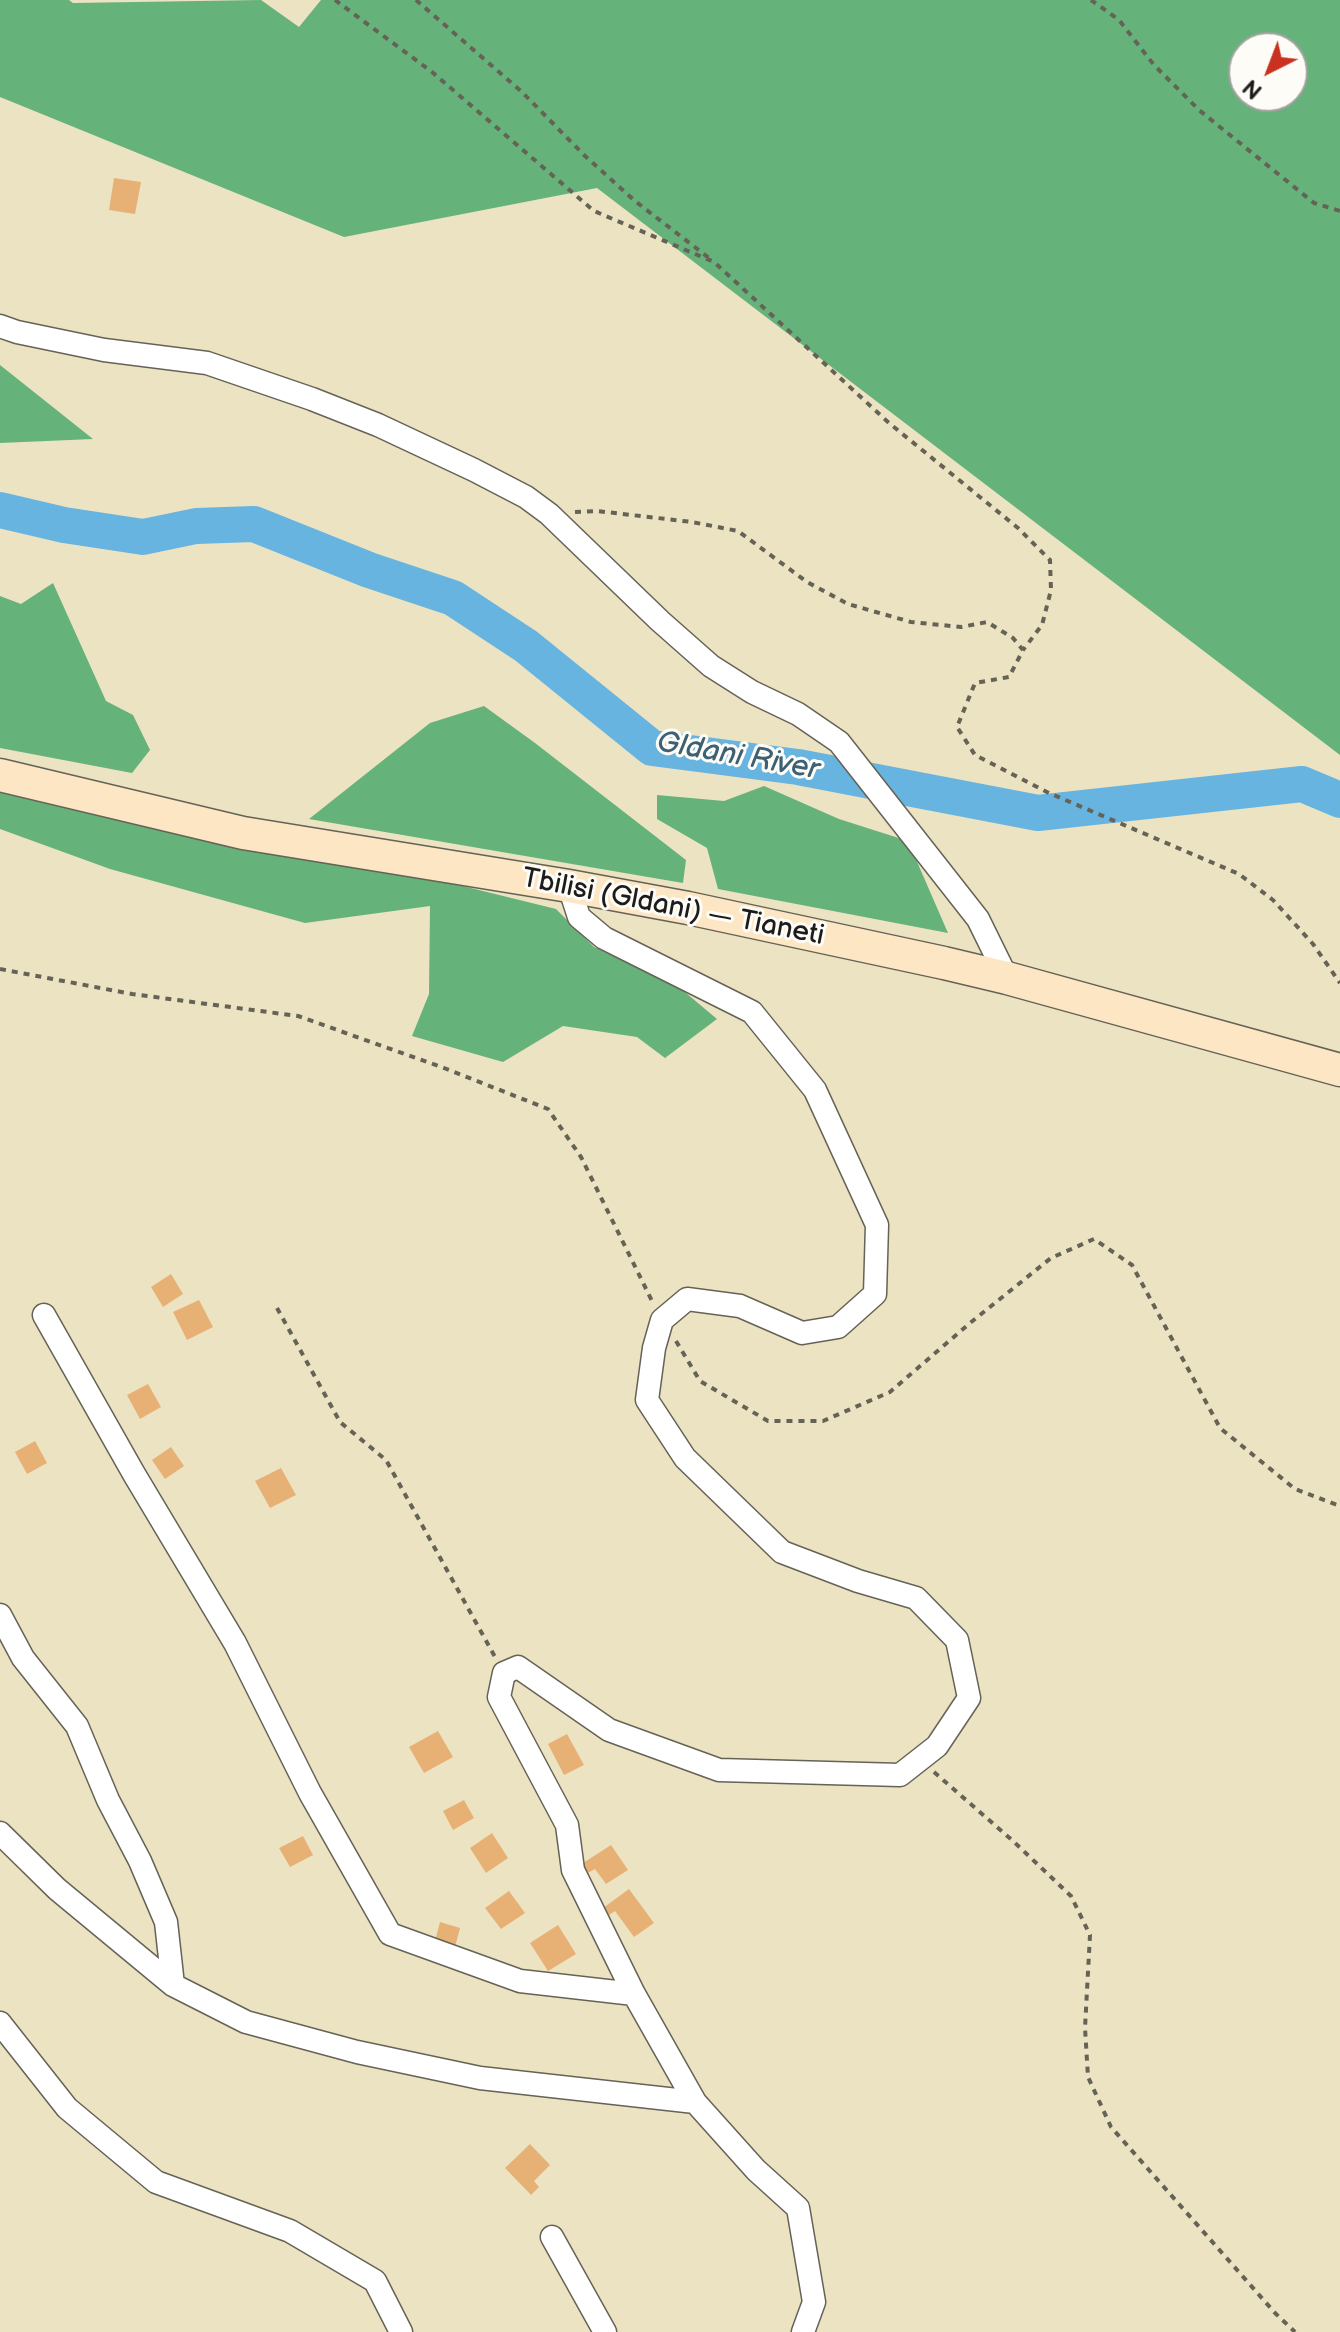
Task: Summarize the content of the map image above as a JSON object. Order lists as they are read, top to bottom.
{
  "streets": {
    "main road": ["Tbilisi (Gldani) — Tianeti"]
  },
  "water": ["Gldani River"],
  "north": "bottom left"
}
